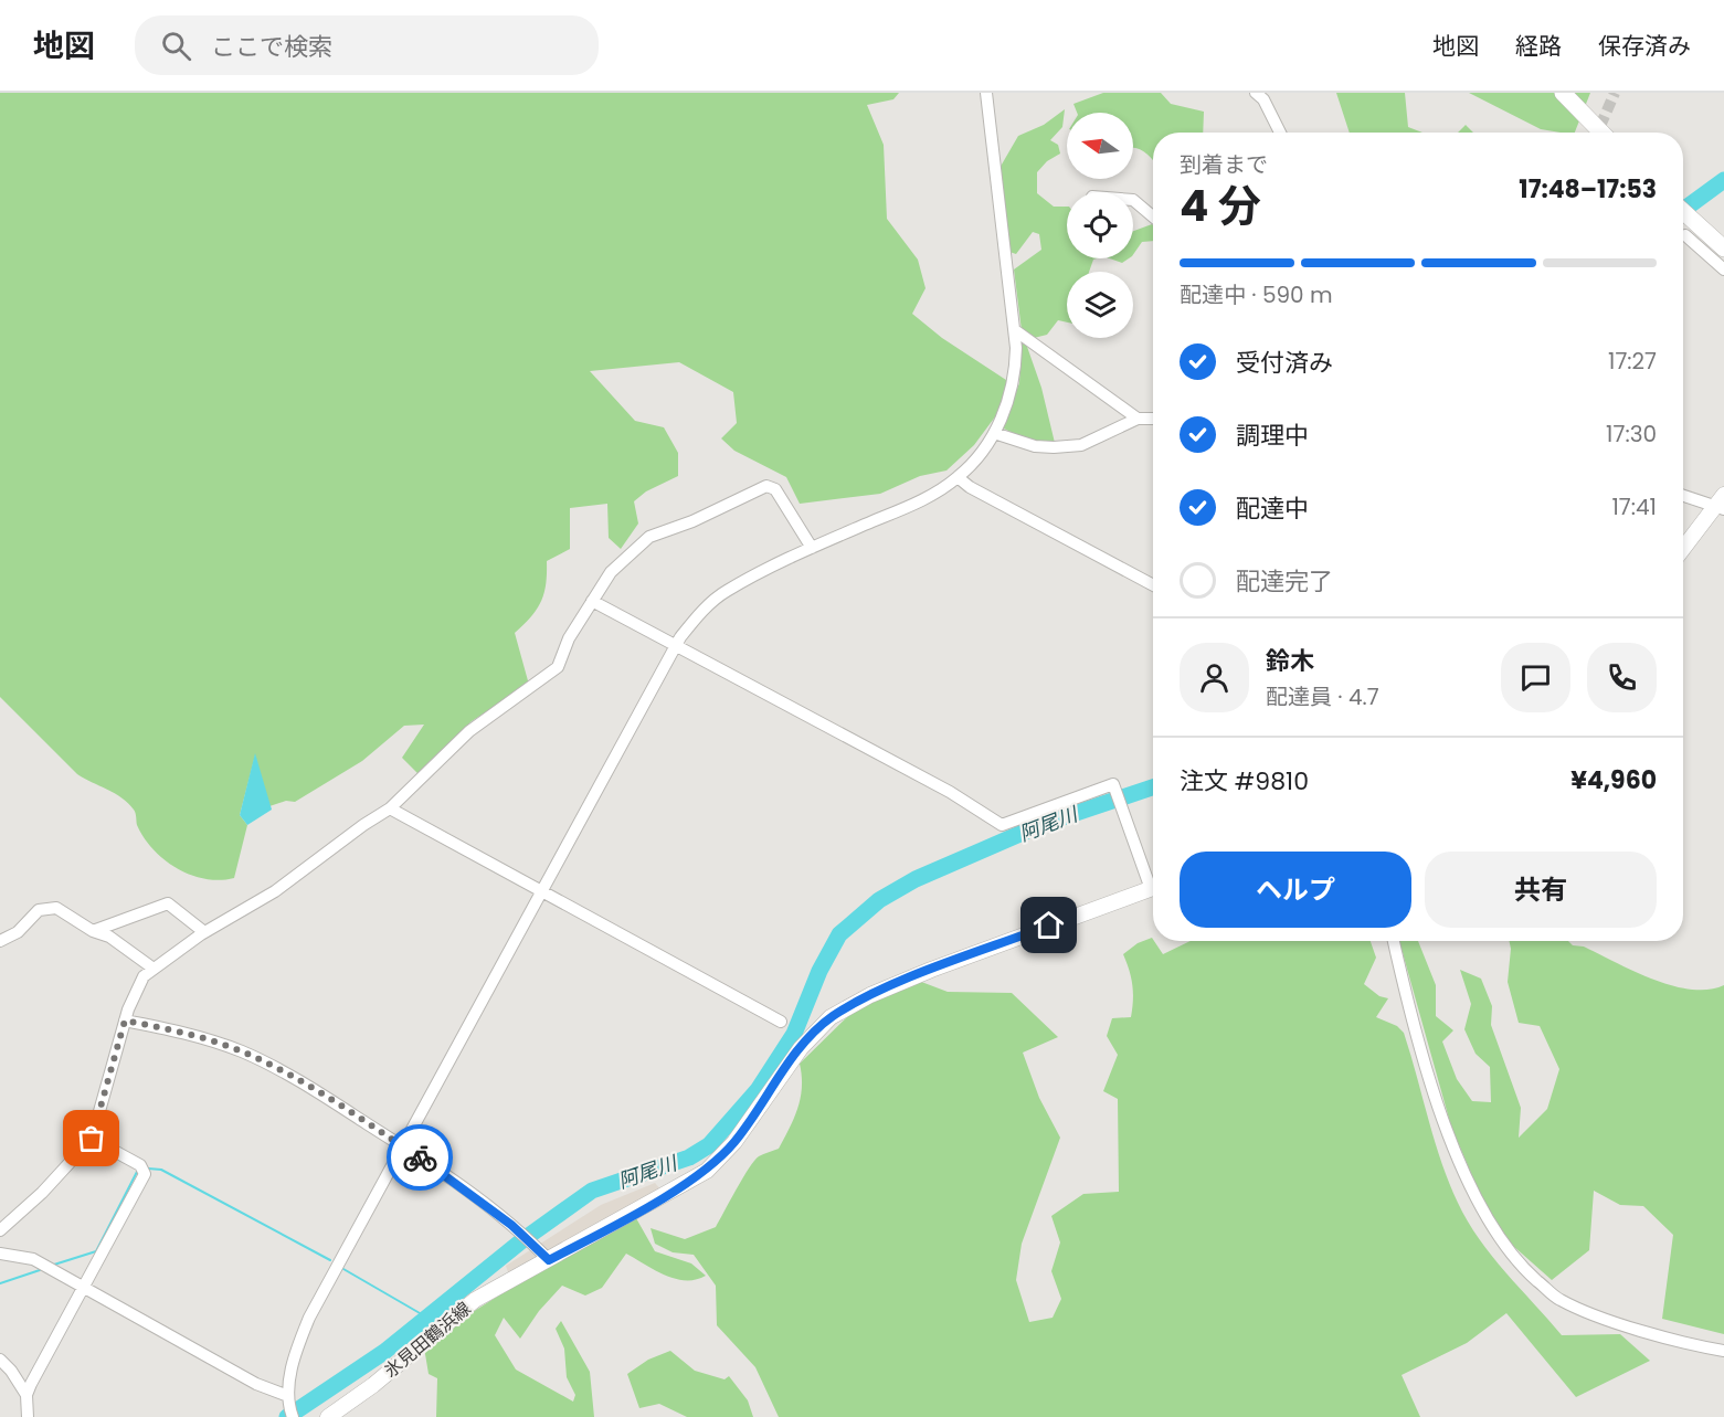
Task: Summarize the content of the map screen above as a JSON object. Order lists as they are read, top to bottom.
{
  "streets": {
    "main road": ["氷見田鶴浜線"]
  },
  "water": ["阿尾川"],
  "north": "left",
  "page": {
    "header": "地図",
    "search": "ここで検索",
    "nav": ["地図", "経路", "保存済み"],
    "heading": ["4 分", "到着まで", "17:48–17:53"],
    "panel": [
      "鈴木",
      "配達員 · 4.7",
      "注文 #9810",
      "¥4,960"
    ],
    "bar": "配達中 · 590 m",
    "list": [
      ["受付済み", "17:27"],
      ["調理中", "17:30"],
      ["配達中", "17:41"],
      "配達完了"
    ],
    "buttons": ["ヘルプ", "共有"]
  }
}
